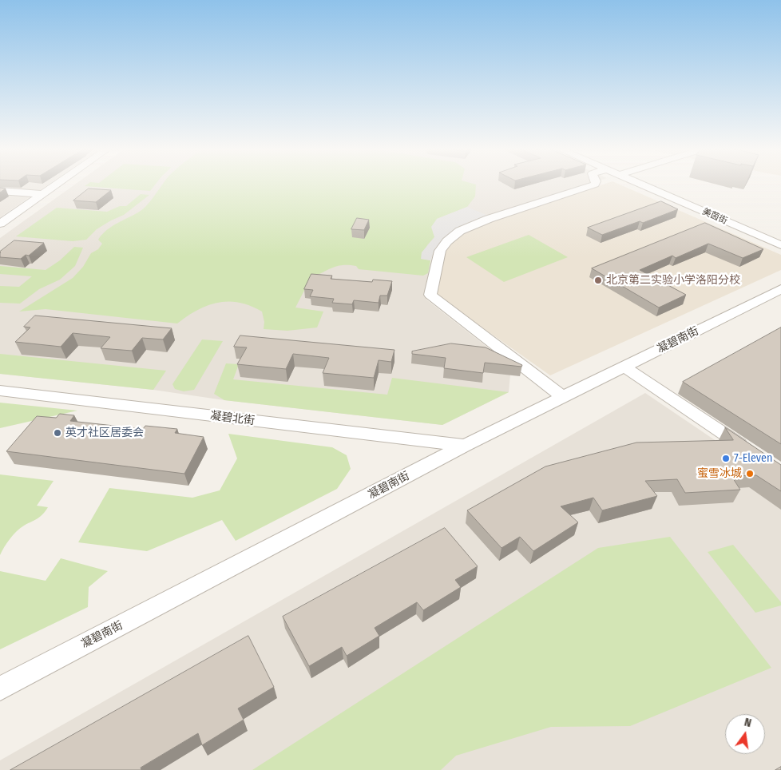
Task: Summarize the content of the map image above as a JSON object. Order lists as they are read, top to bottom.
{
  "streets": {
    "street": ["美茵街", "凝碧南街", "凝碧北街"]
  },
  "crossings": [
    ["凝碧南街", "凝碧北街"]
  ],
  "places": [
    "北京第二实验小学洛阳分校",
    "英才社区居委会",
    "7-Eleven",
    "蜜雪冰城"
  ],
  "north": "top"
}
